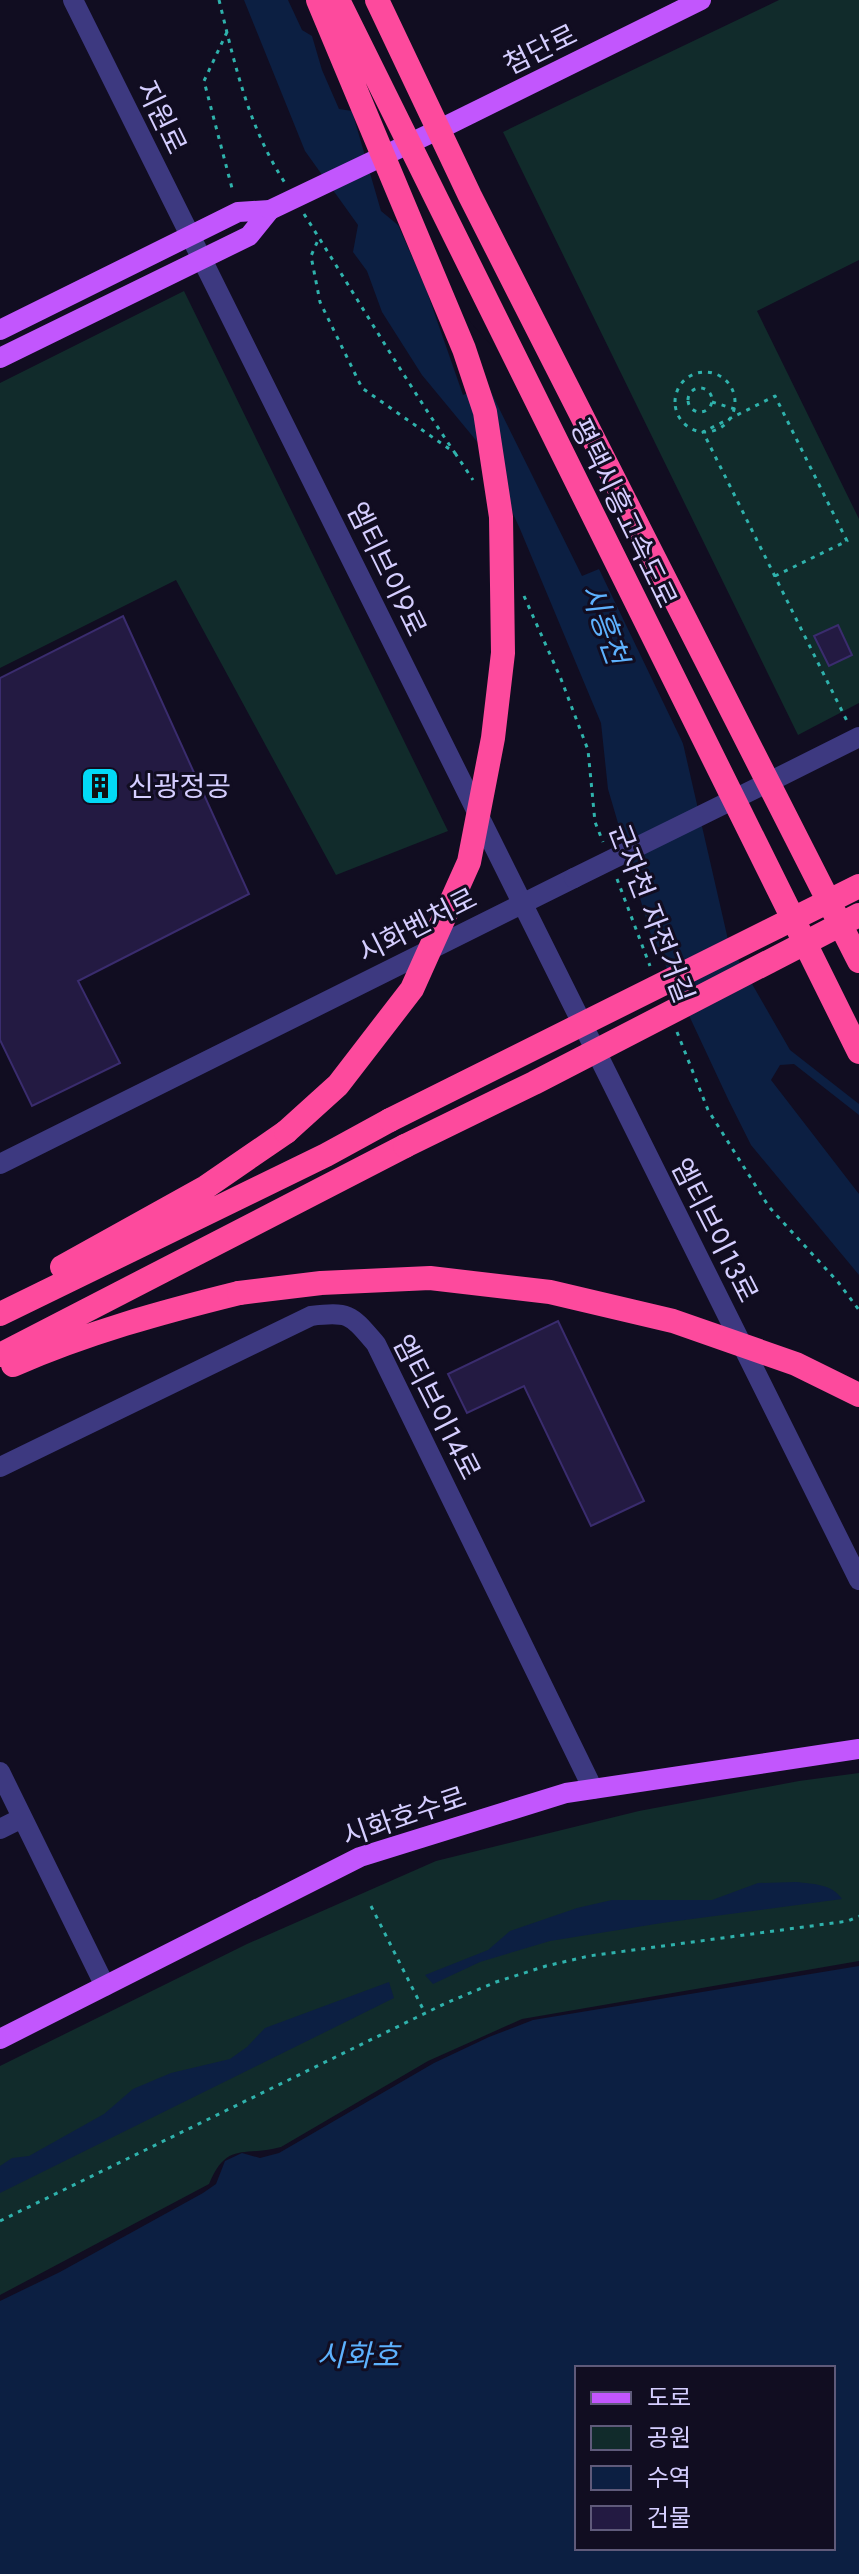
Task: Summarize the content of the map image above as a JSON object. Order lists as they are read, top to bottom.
{
  "streets": {
    "highway": ["평택시흥고속도로"],
    "main road": ["첨단로", "시화호수로"],
    "street": [
      "지원로",
      "엠티브이9로",
      "시화벤처로",
      "엠티브이13로",
      "엠티브이14로"
    ],
    "path": ["군자천 자전거길"]
  },
  "crossings": [
    ["지원로", "엠티브이9로"],
    ["엠티브이9로", "시화벤처로"],
    ["엠티브이9로", "엠티브이13로"],
    ["시화벤처로", "엠티브이13로"],
    ["엠티브이14로", "시화호수로"]
  ],
  "water": ["시흥천", "시화호"],
  "places": {
    "building": ["신광정공"]
  },
  "legend": [
    "도로",
    "공원",
    "수역",
    "건물"
  ]
}
